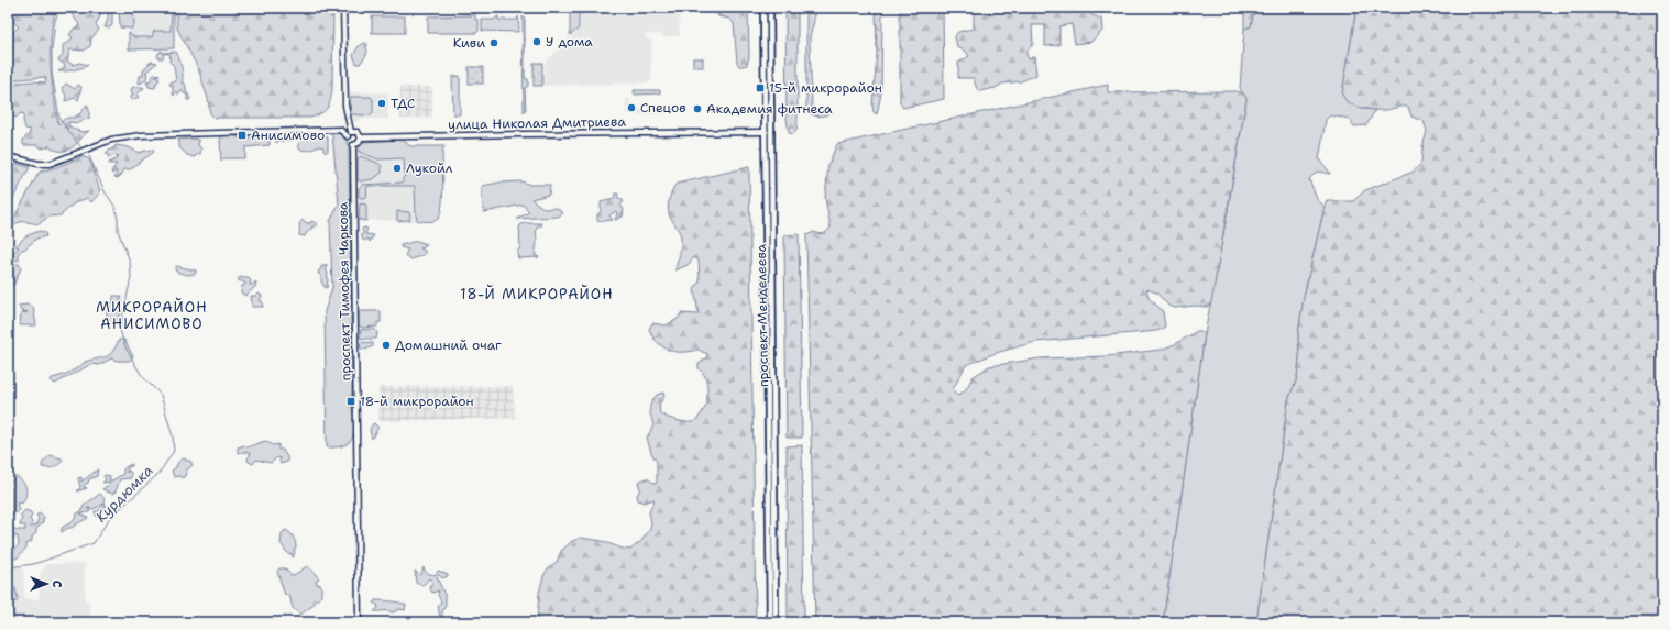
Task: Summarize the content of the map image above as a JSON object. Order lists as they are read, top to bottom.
{
  "streets": {
    "main road": ["улица Николая Дмитриева", "проспект Тимофея Чаркова", "проспект Менделеева"]
  },
  "crossings": [
    ["улица Николая Дмитриева", "проспект Тимофея Чаркова"],
    ["улица Николая Дмитриева", "проспект Менделеева"]
  ],
  "districts": ["18-Й МИКРОРАЙОН", "МИКРОРАЙОН АНИСИМОВО"],
  "water": ["Курдюмка"],
  "places": {
    "other": [
      "У дома",
      "Киви",
      "ТДС",
      "Спецов",
      "Академия фитнеса",
      "Лукойл",
      "Домашний очаг"
    ],
    "transit": ["15-й микрорайон", "Анисимово", "18-й микрорайон"]
  },
  "north": "right"
}
